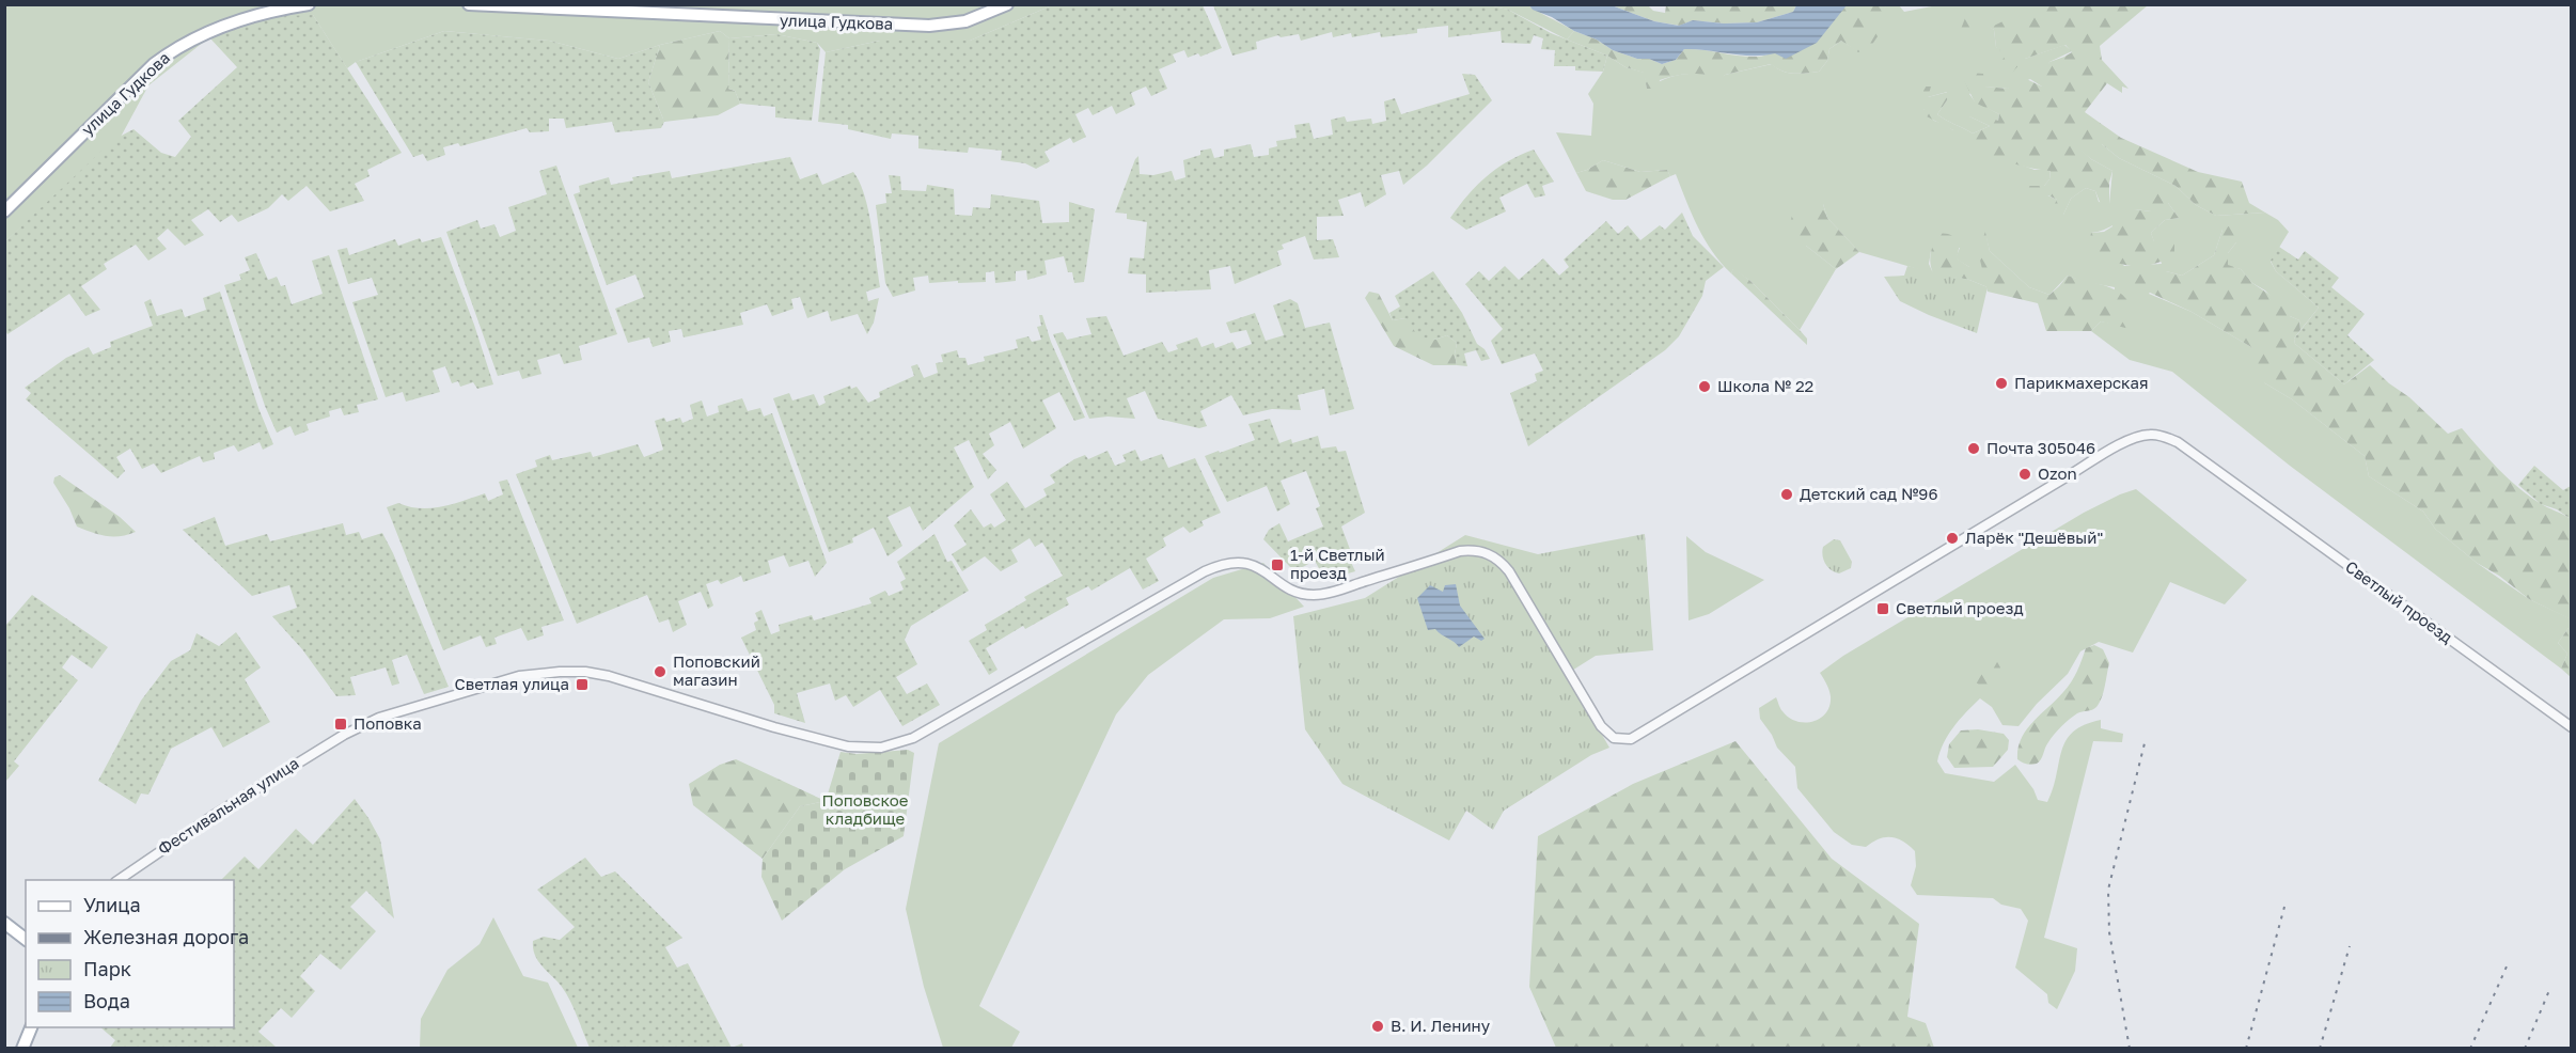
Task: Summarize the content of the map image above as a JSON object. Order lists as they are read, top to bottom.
{
  "streets": {
    "main road": ["улица Гудкова"],
    "street": ["Светлый проезд", "Фестивальная улица"]
  },
  "crossings": [
    ["Светлый проезд", "Фестивальная улица"]
  ],
  "parks": ["Поповское кладбище"],
  "places": {
    "other": [
      "Парикмахерская",
      "Школа № 22",
      "Почта 305046",
      "Ozon",
      "Детский сад №96",
      "Ларёк \"Дешёвый\"",
      "Поповский магазин",
      "В. И. Ленину"
    ],
    "transit": [
      "1-й Светлый проезд",
      "Светлый проезд",
      "Светлая улица",
      "Поповка"
    ]
  },
  "legend": [
    "Улица",
    "Железная дорога",
    "Парк",
    "Вода"
  ]
}
